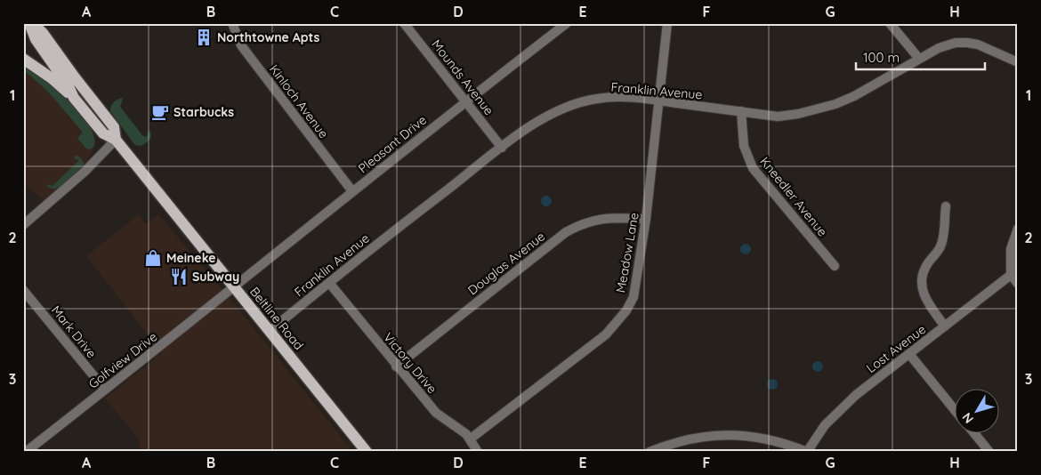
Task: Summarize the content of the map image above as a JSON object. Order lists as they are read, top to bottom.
{
  "streets": {
    "main road": ["Beltline Road"],
    "street": [
      "Mounds Avenue",
      "Franklin Avenue",
      "Kinloch Avenue",
      "Pleasant Drive",
      "Kneedler Avenue",
      "Meadow Lane",
      "Douglas Avenue",
      "Mark Drive",
      "Lost Avenue",
      "Golfview Drive",
      "Victory Drive"
    ]
  },
  "crossings": [
    ["Mounds Avenue", "Franklin Avenue"],
    ["Mounds Avenue", "Pleasant Drive"],
    ["Franklin Avenue", "Kneedler Avenue"],
    ["Franklin Avenue", "Meadow Lane"],
    ["Franklin Avenue", "Beltline Road"],
    ["Franklin Avenue", "Victory Drive"],
    ["Kinloch Avenue", "Pleasant Drive"],
    ["Pleasant Drive", "Beltline Road"],
    ["Pleasant Drive", "Golfview Drive"],
    ["Meadow Lane", "Douglas Avenue"],
    ["Meadow Lane", "Victory Drive"],
    ["Douglas Avenue", "Victory Drive"],
    ["Beltline Road", "Golfview Drive"],
    ["Mark Drive", "Golfview Drive"]
  ],
  "places": {
    "building": ["Northtowne Apts"],
    "cafe": ["Starbucks"],
    "shop": ["Meineke"],
    "restaurant": ["Subway"]
  },
  "scale_bar": "100 m",
  "north": "bottom left",
  "grid": {
    "columns": [
      "A",
      "B",
      "C",
      "D",
      "E",
      "F",
      "G",
      "H"
    ],
    "rows": ["1", "2", "3"]
  }
}
